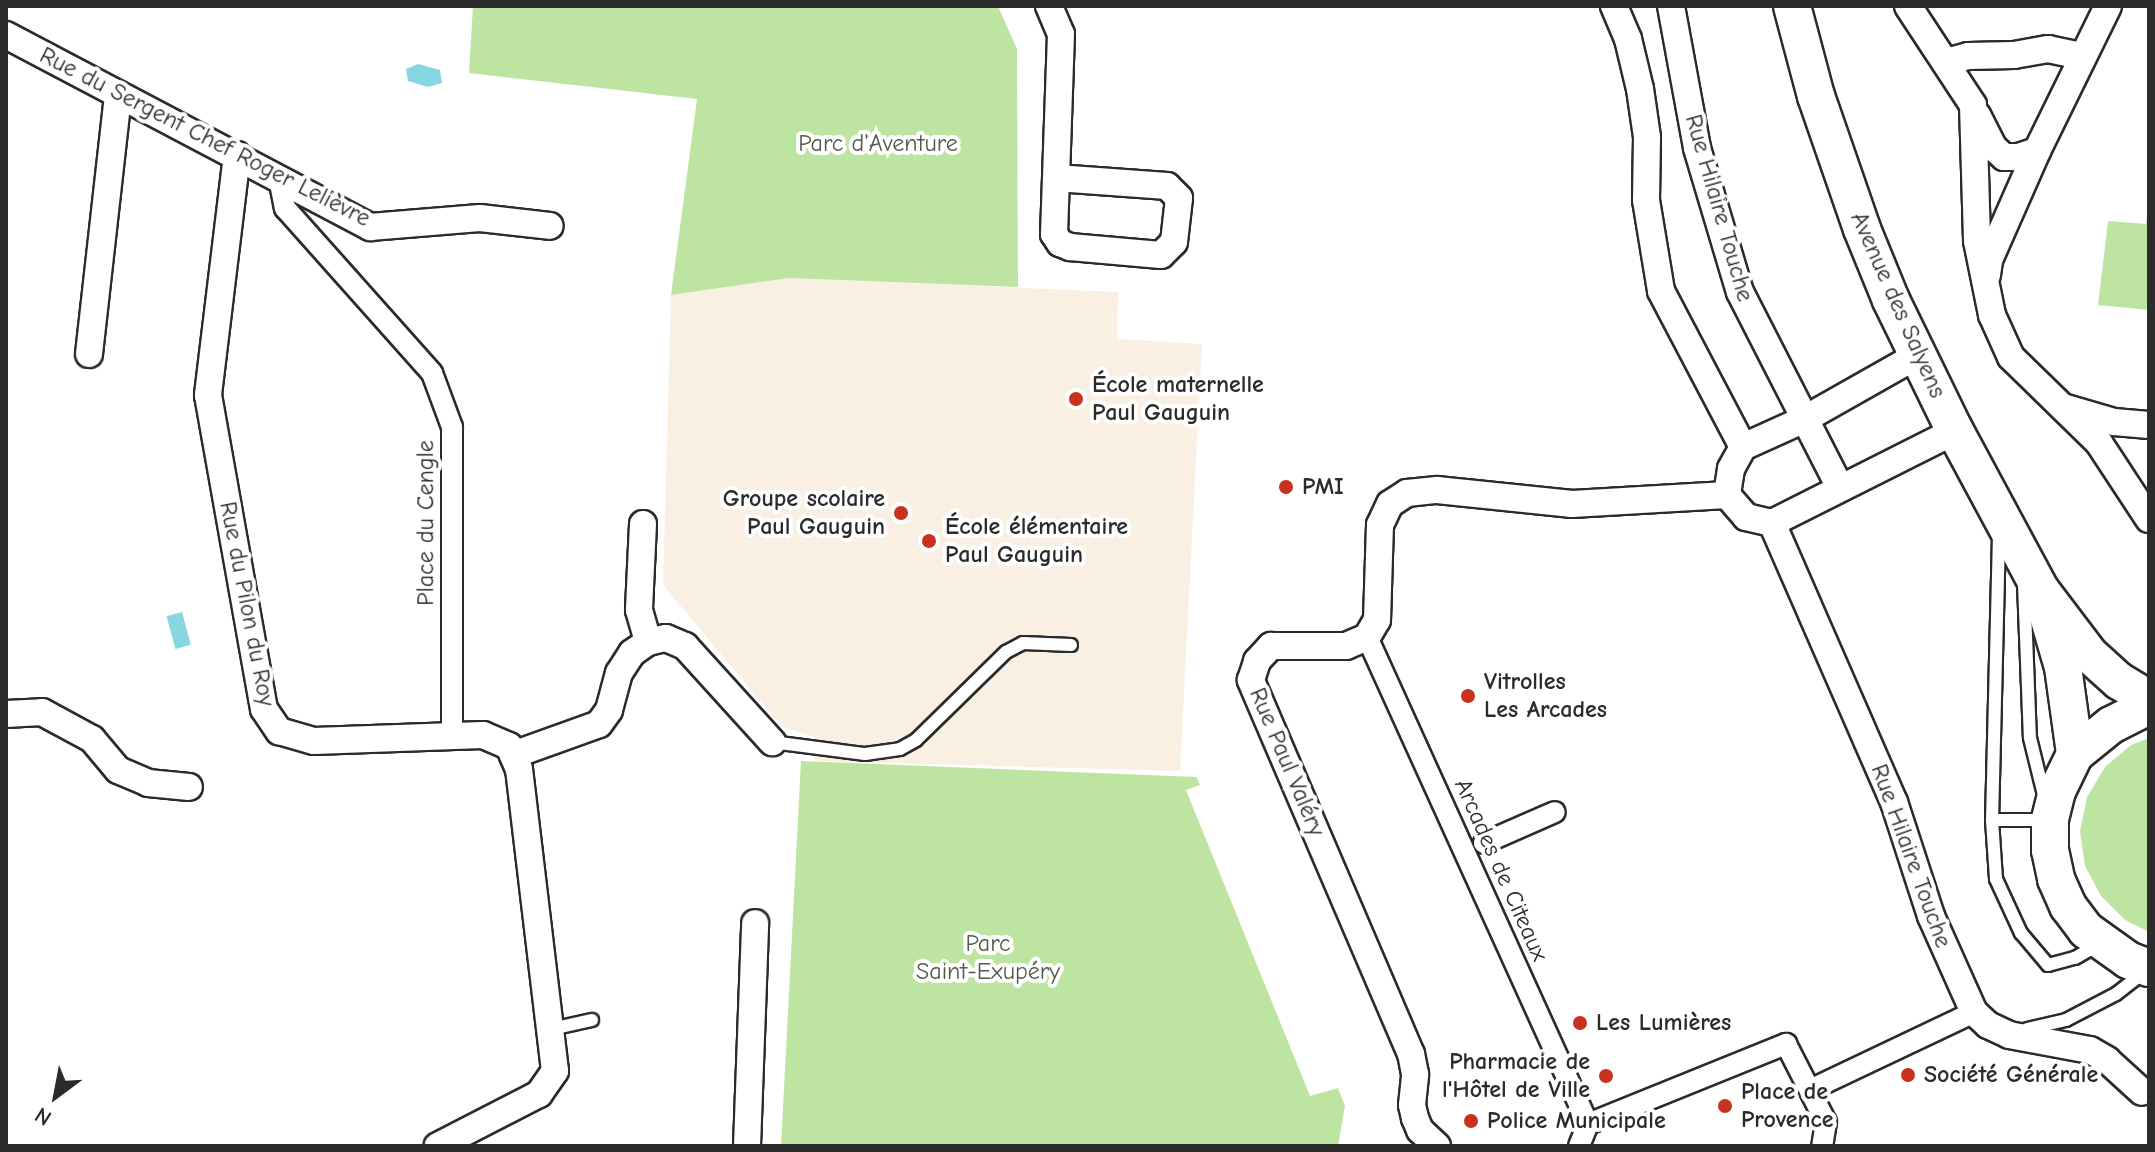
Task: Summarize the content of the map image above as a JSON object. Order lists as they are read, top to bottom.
{
  "streets": {
    "main road": ["Avenue des Salyens"],
    "street": [
      "Rue du Sergent Chef Roger Lelièvre",
      "Rue Hilaire Touche",
      "Place du Cengle",
      "Rue du Pilon du Roy",
      "Rue Paul Valéry",
      "Arcades de Citeaux"
    ]
  },
  "crossings": [
    ["Rue du Sergent Chef Roger Lelièvre", "Place du Cengle"],
    ["Rue du Sergent Chef Roger Lelièvre", "Rue du Pilon du Roy"],
    ["Place du Cengle", "Rue du Pilon du Roy"],
    ["Rue Paul Valéry", "Arcades de Citeaux"]
  ],
  "parks": ["Parc d'Aventure", "Parc Saint-Exupéry"],
  "places": [
    "École maternelle Paul Gauguin",
    "PMI",
    "Groupe scolaire Paul Gauguin",
    "École élémentaire Paul Gauguin",
    "Vitrolles Les Arcades",
    "Les Lumières",
    "Société Générale",
    "Pharmacie de l'Hôtel de Ville",
    "Place de Provence",
    "Police Municipale"
  ],
  "north": "bottom left"
}
